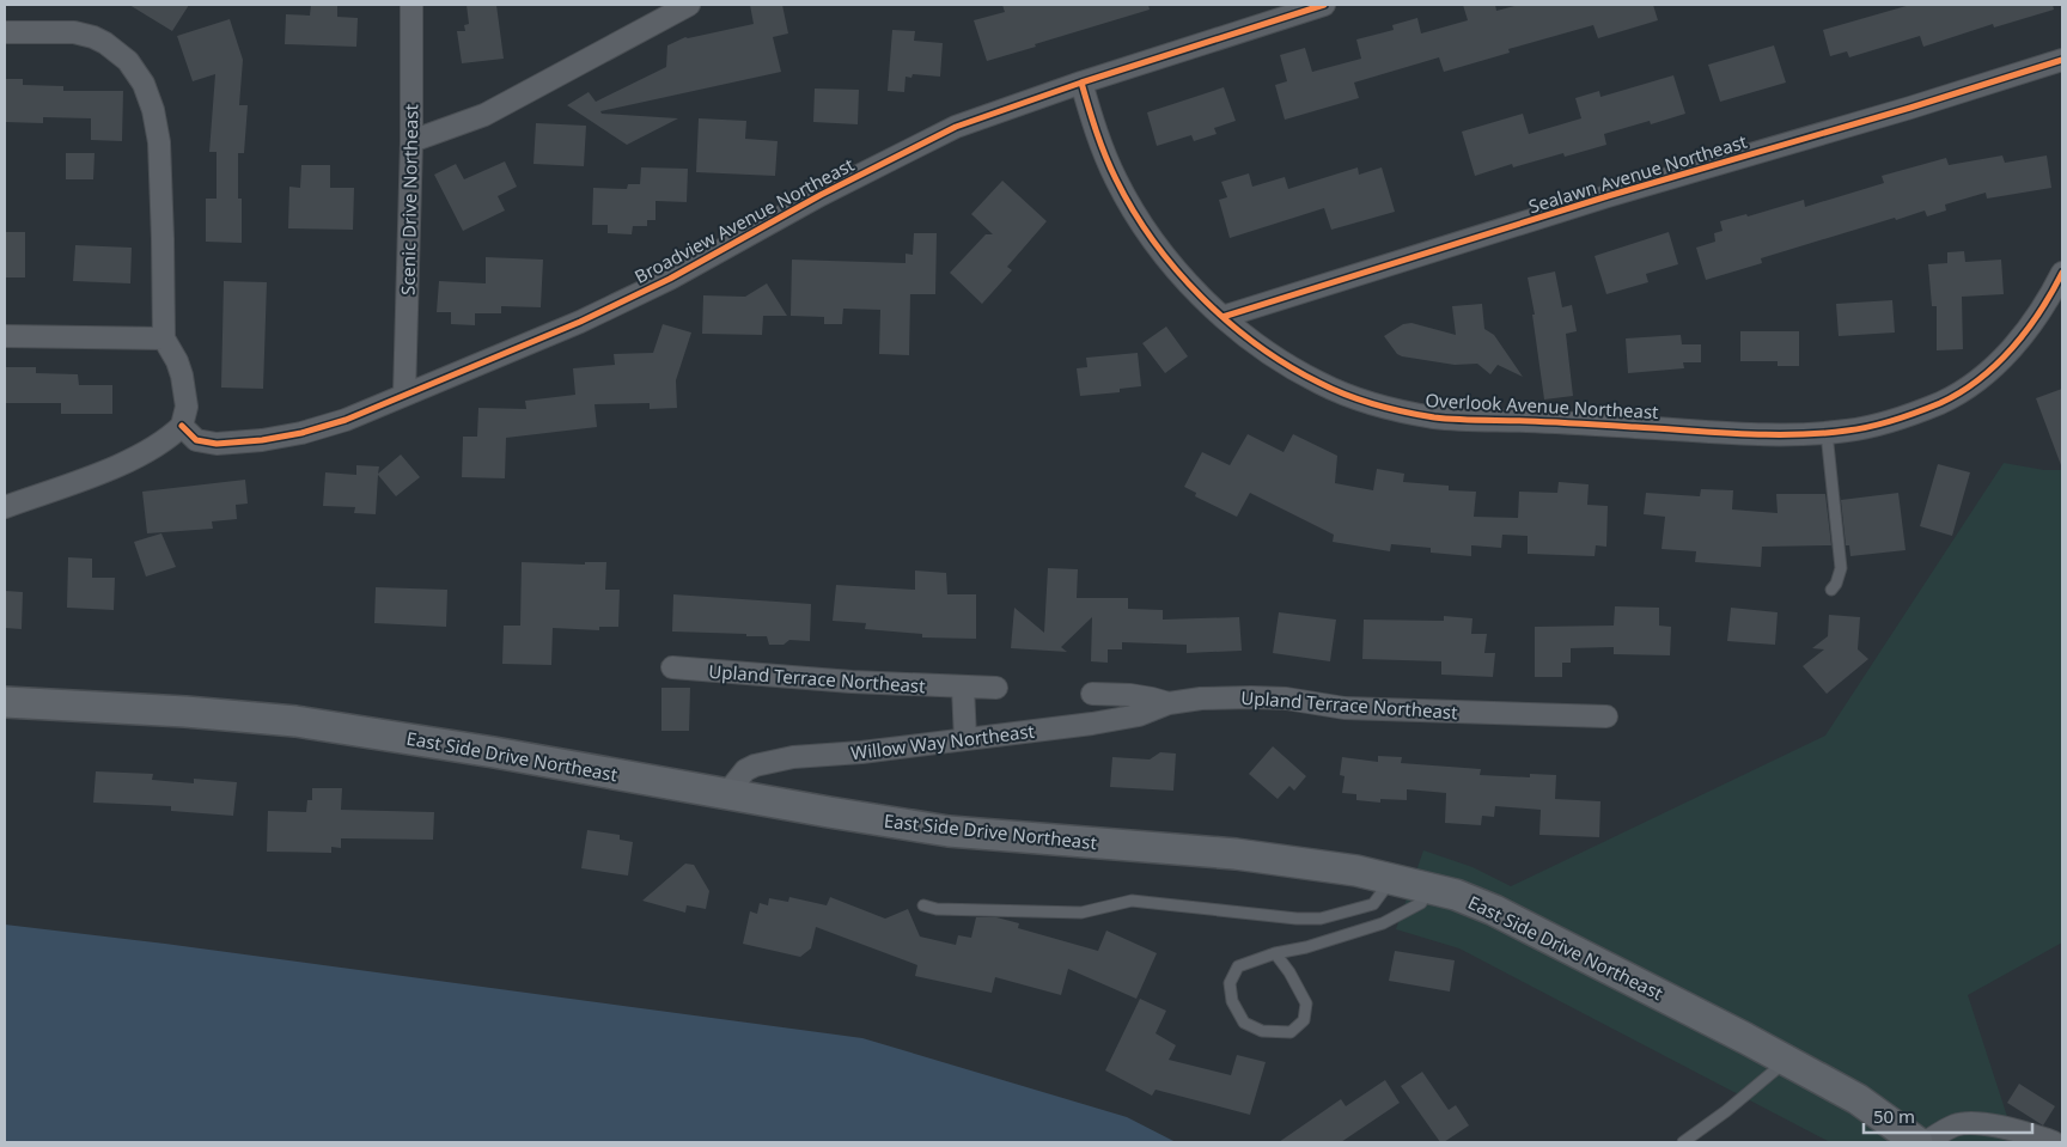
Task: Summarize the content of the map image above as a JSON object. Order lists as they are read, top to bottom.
{
  "streets": {
    "main road": ["East Side Drive Northeast"],
    "street": [
      "Sealawn Avenue Northeast",
      "Scenic Drive Northeast",
      "Broadview Avenue Northeast",
      "Overlook Avenue Northeast",
      "Upland Terrace Northeast",
      "Willow Way Northeast"
    ]
  },
  "crossings": [
    ["Sealawn Avenue Northeast", "Overlook Avenue Northeast"],
    ["Scenic Drive Northeast", "Broadview Avenue Northeast"],
    ["Broadview Avenue Northeast", "Overlook Avenue Northeast"],
    ["Upland Terrace Northeast", "Willow Way Northeast"],
    ["Willow Way Northeast", "East Side Drive Northeast"]
  ],
  "scale_bar": "50 m"
}
